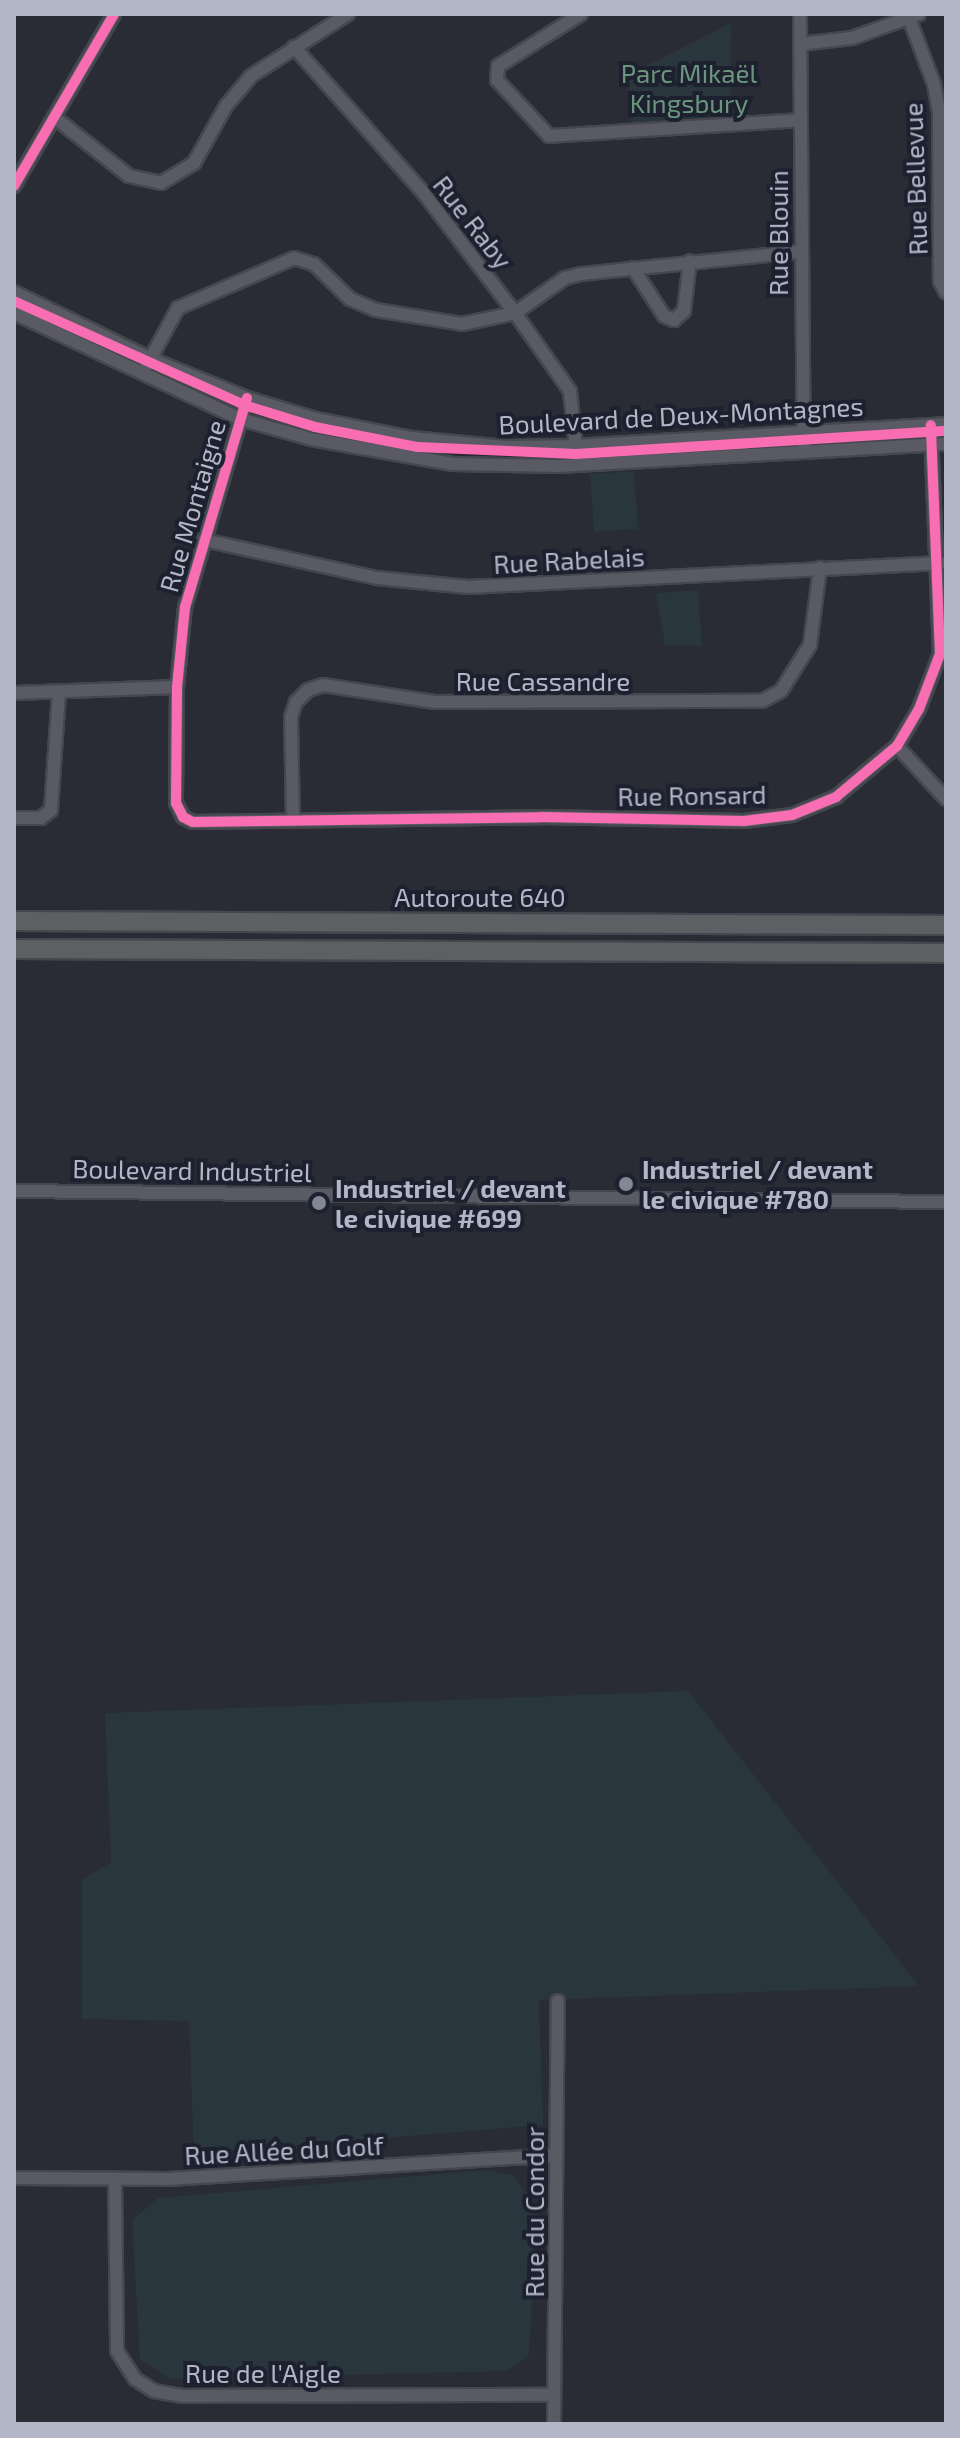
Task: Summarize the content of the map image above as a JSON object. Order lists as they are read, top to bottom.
{
  "streets": {
    "highway": ["Autoroute 640"],
    "street": [
      "Rue Bellevue",
      "Rue Raby",
      "Rue Blouin",
      "Boulevard de Deux-Montagnes",
      "Rue Montaigne",
      "Rue Rabelais",
      "Rue Cassandre",
      "Rue Ronsard",
      "Boulevard Industriel",
      "Rue Allée du Golf",
      "Rue du Condor",
      "Rue de l'Aigle"
    ]
  },
  "crossings": [
    ["Rue Raby", "Boulevard de Deux-Montagnes"],
    ["Rue Blouin", "Boulevard de Deux-Montagnes"],
    ["Boulevard de Deux-Montagnes", "Rue Montaigne"],
    ["Boulevard de Deux-Montagnes", "Rue Ronsard"],
    ["Rue Montaigne", "Rue Rabelais"],
    ["Rue Montaigne", "Rue Ronsard"],
    ["Rue Rabelais", "Rue Cassandre"],
    ["Rue Rabelais", "Rue Ronsard"],
    ["Rue Cassandre", "Rue Ronsard"],
    ["Rue Allée du Golf", "Rue du Condor"],
    ["Rue Allée du Golf", "Rue de l'Aigle"],
    ["Rue du Condor", "Rue de l'Aigle"]
  ],
  "parks": ["Parc Mikaël Kingsbury"],
  "places": ["Industriel / devant le civique #780", "Industriel / devant le civique #699"]
}
